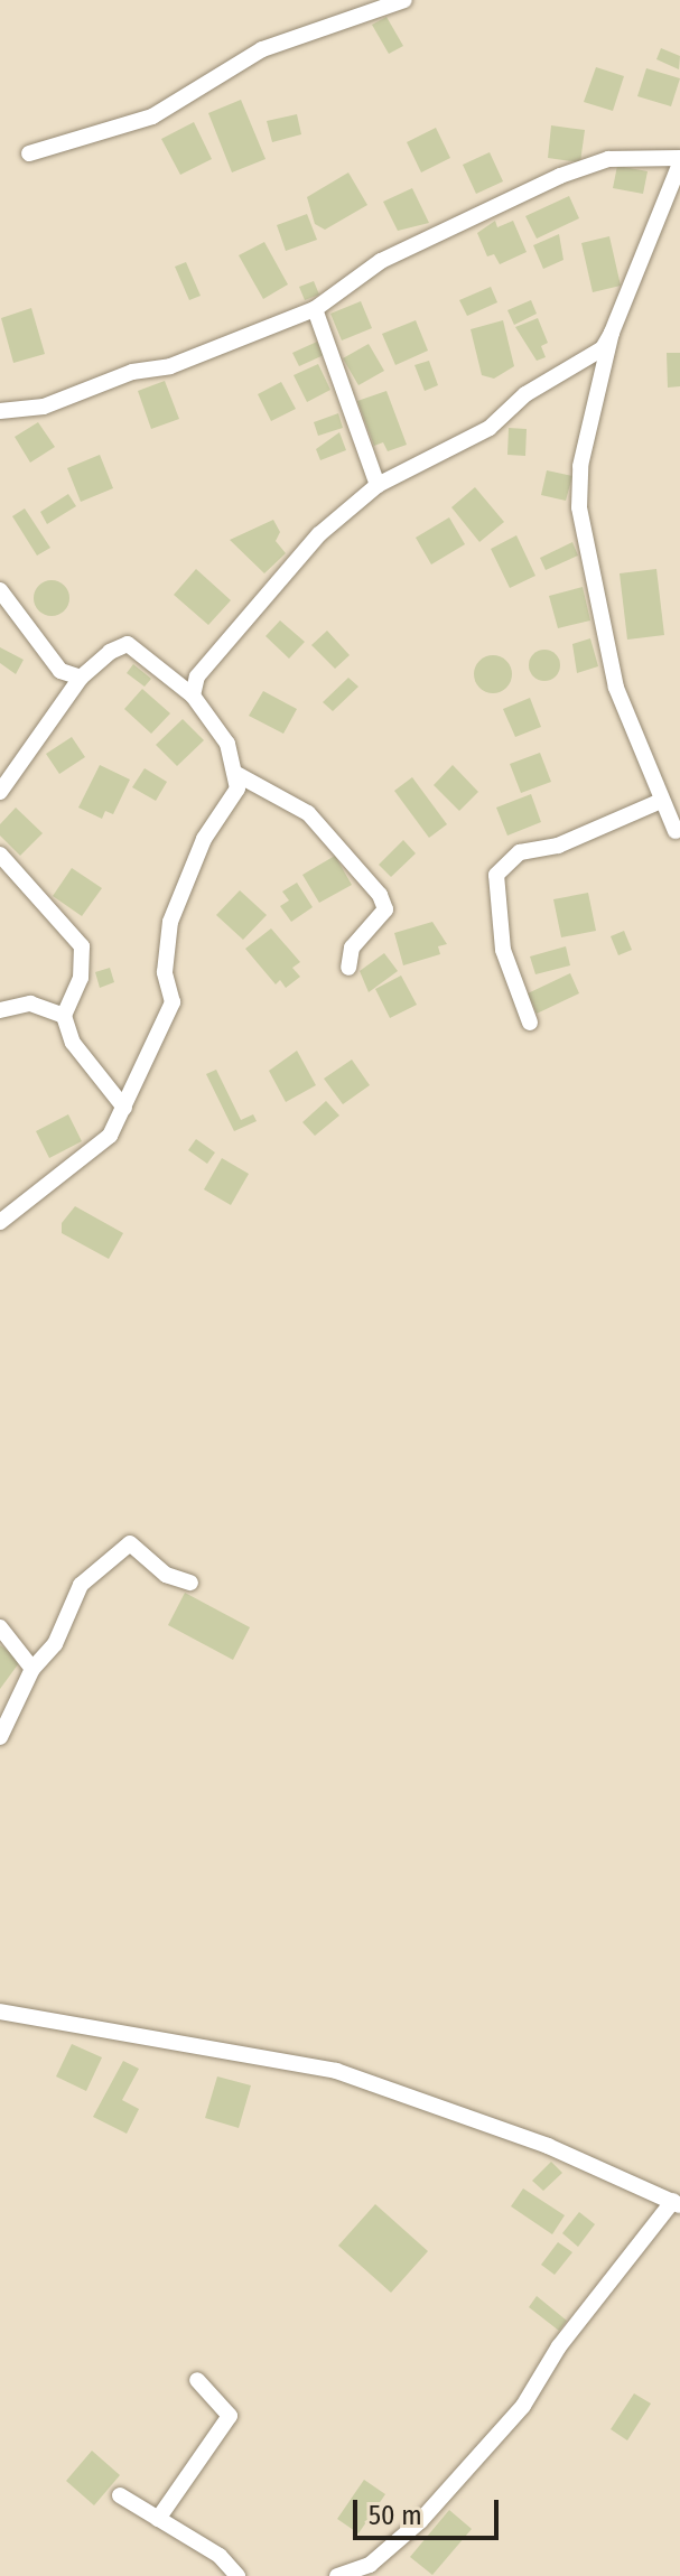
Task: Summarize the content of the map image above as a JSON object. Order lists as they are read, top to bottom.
{
  "scale_bar": "50 m"
}
